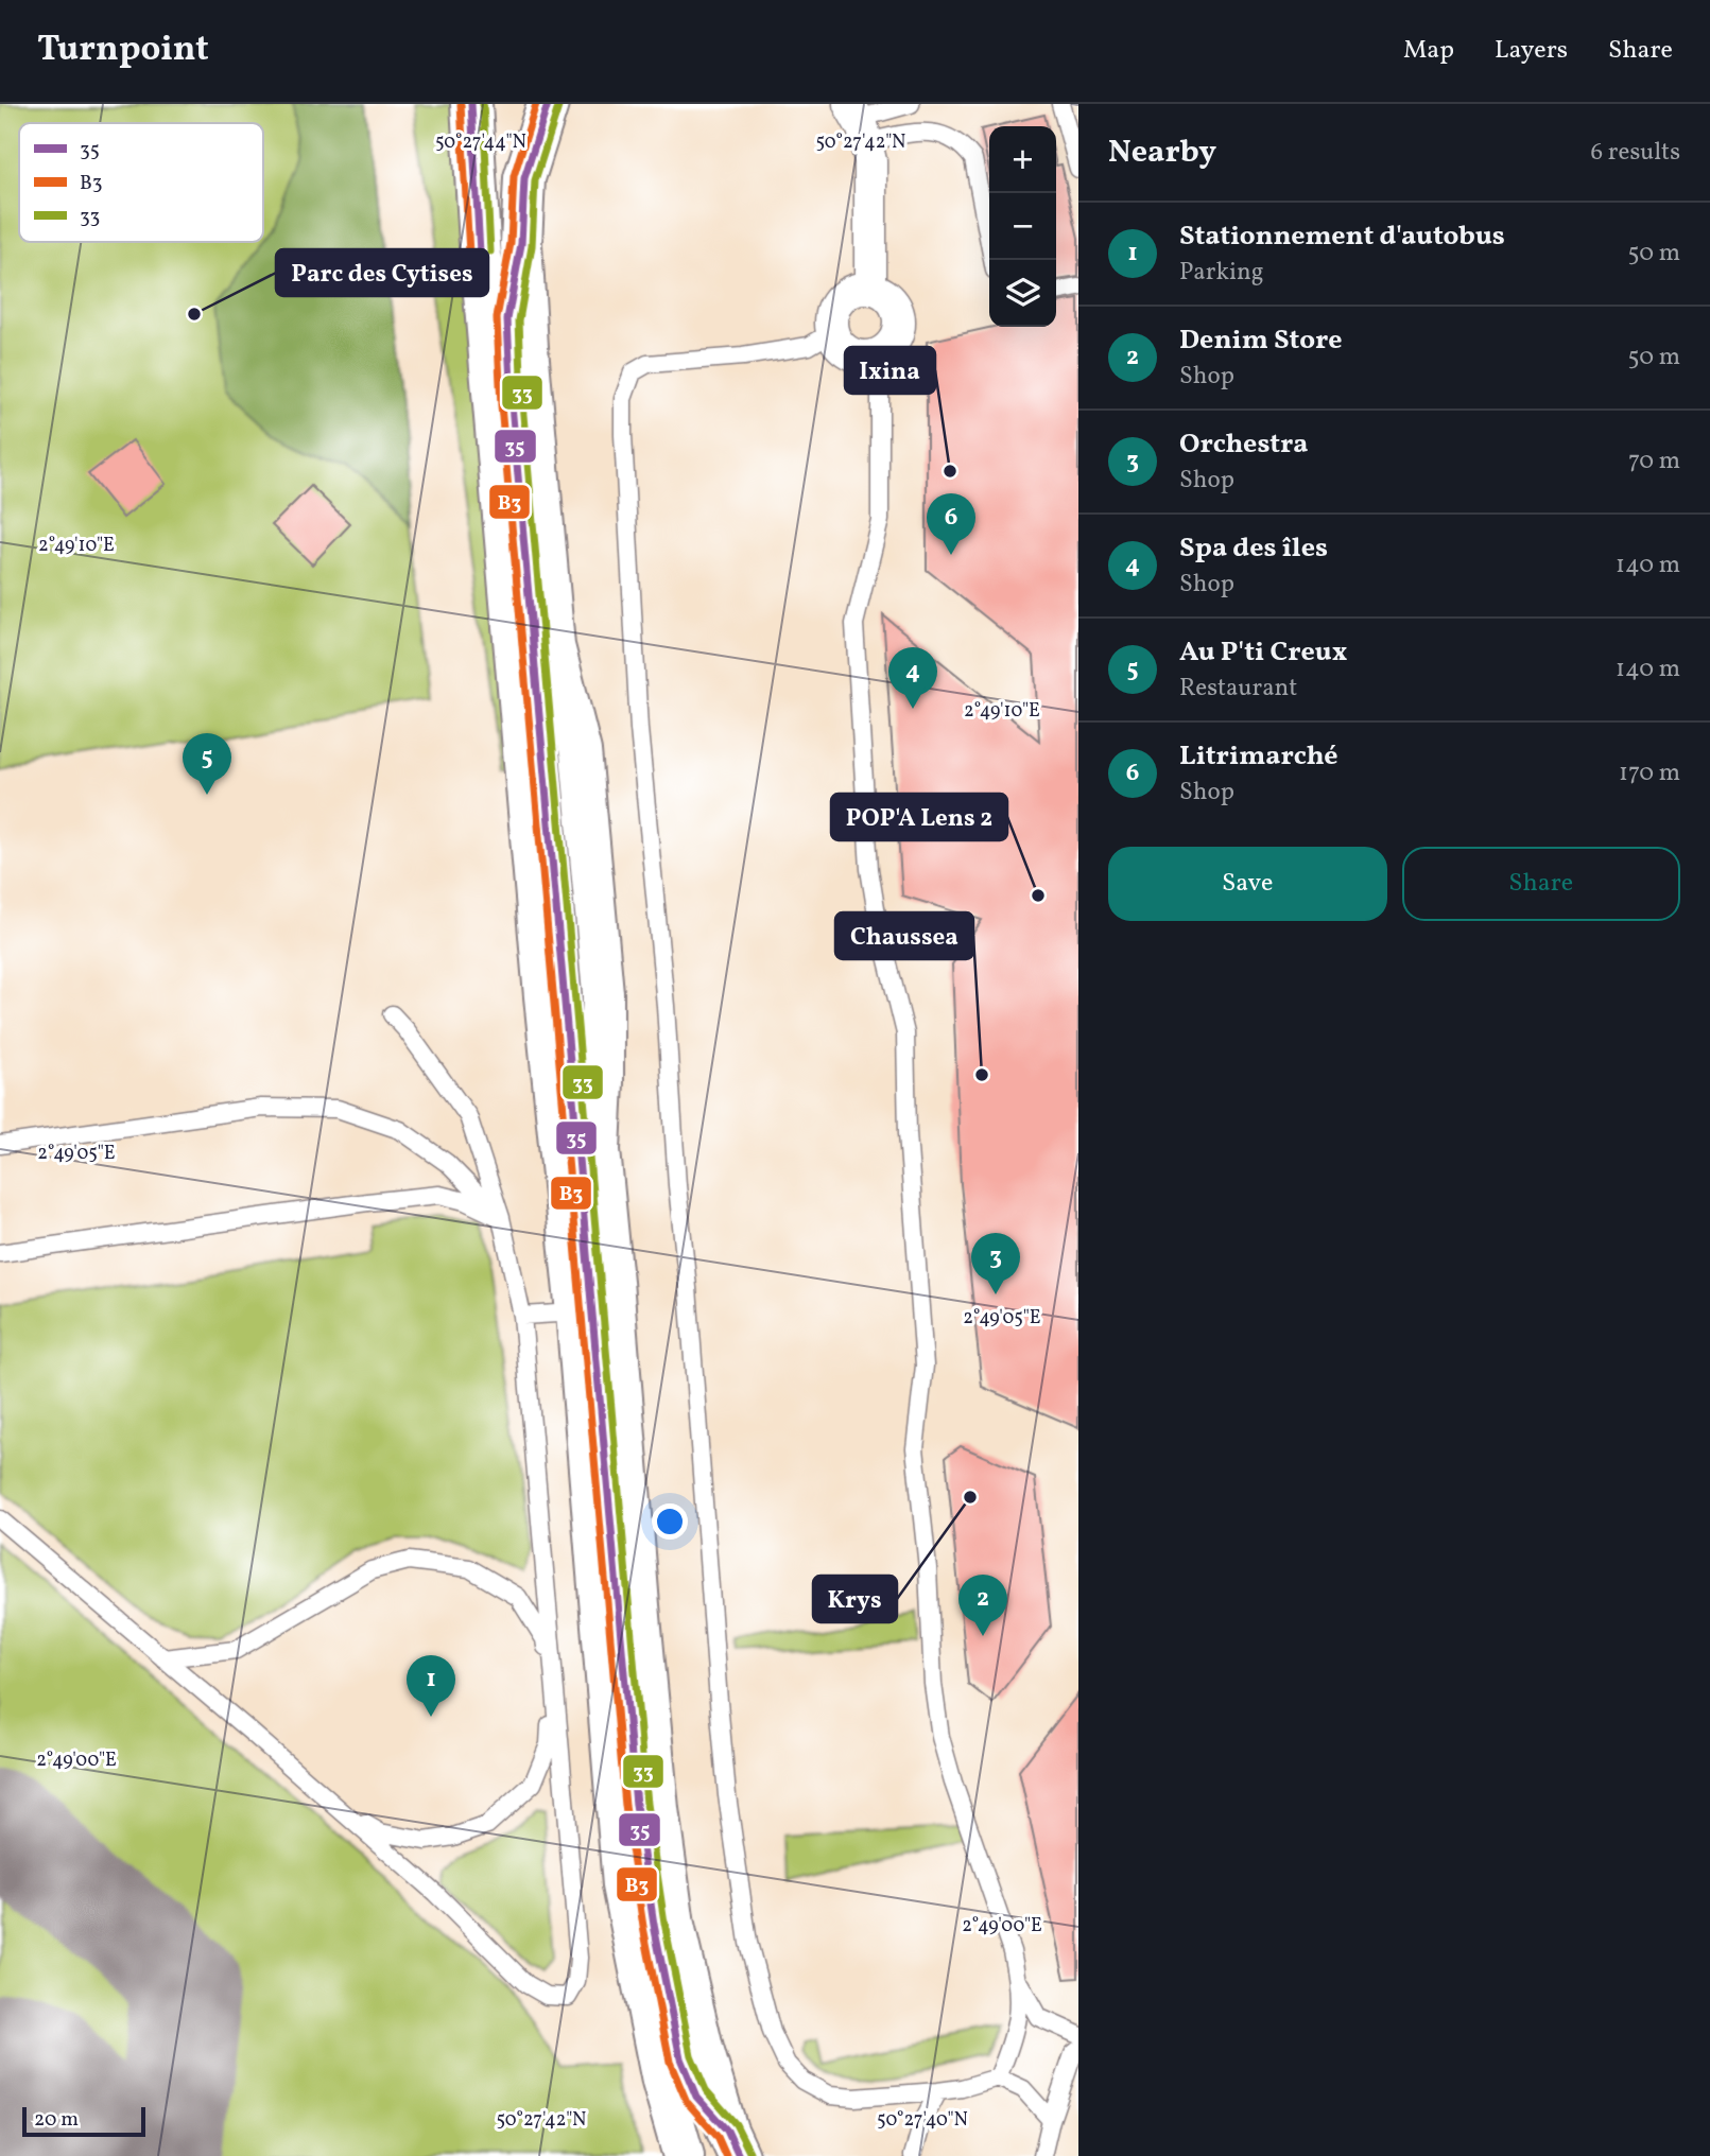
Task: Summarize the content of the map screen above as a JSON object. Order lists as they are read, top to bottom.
{
  "places": [
    "Parc des Cytises",
    "Ixina",
    "POP'A Lens 2",
    "Chaussea",
    "Krys"
  ],
  "lines": ["transit line 35", "transit line B3", "transit line 33"],
  "legend": ["35", "B3", "33"],
  "scale_bar": "20 m",
  "page": {
    "header": "Turnpoint",
    "nav": ["Map", "Layers", "Share"],
    "heading": ["Nearby", "6 results"],
    "map_buttons": ["+", "−"],
    "list": [
      {
        "mark": "1",
        "name": "Stationnement d'autobus",
        "note": "Parking",
        "value": "50 m"
      },
      {
        "mark": "2",
        "name": "Denim Store",
        "note": "Shop",
        "value": "50 m"
      },
      {
        "mark": "3",
        "name": "Orchestra",
        "note": "Shop",
        "value": "70 m"
      },
      {
        "mark": "4",
        "name": "Spa des îles",
        "note": "Shop",
        "value": "140 m"
      },
      {
        "mark": "5",
        "name": "Au P'ti Creux",
        "note": "Restaurant",
        "value": "140 m"
      },
      {
        "mark": "6",
        "name": "Litrimarché",
        "note": "Shop",
        "value": "170 m"
      }
    ],
    "pins": [
      "6",
      "4",
      "5",
      "3",
      "2",
      "1"
    ],
    "buttons": ["Save", "Share"],
    "scale": "20 m"
  },
  "coordinates": [
    "50°27'44\"N",
    "50°27'42\"N",
    "2°49'10\"E",
    "2°49'05\"E",
    "2°49'00\"E",
    "50°27'40\"N"
  ]
}
